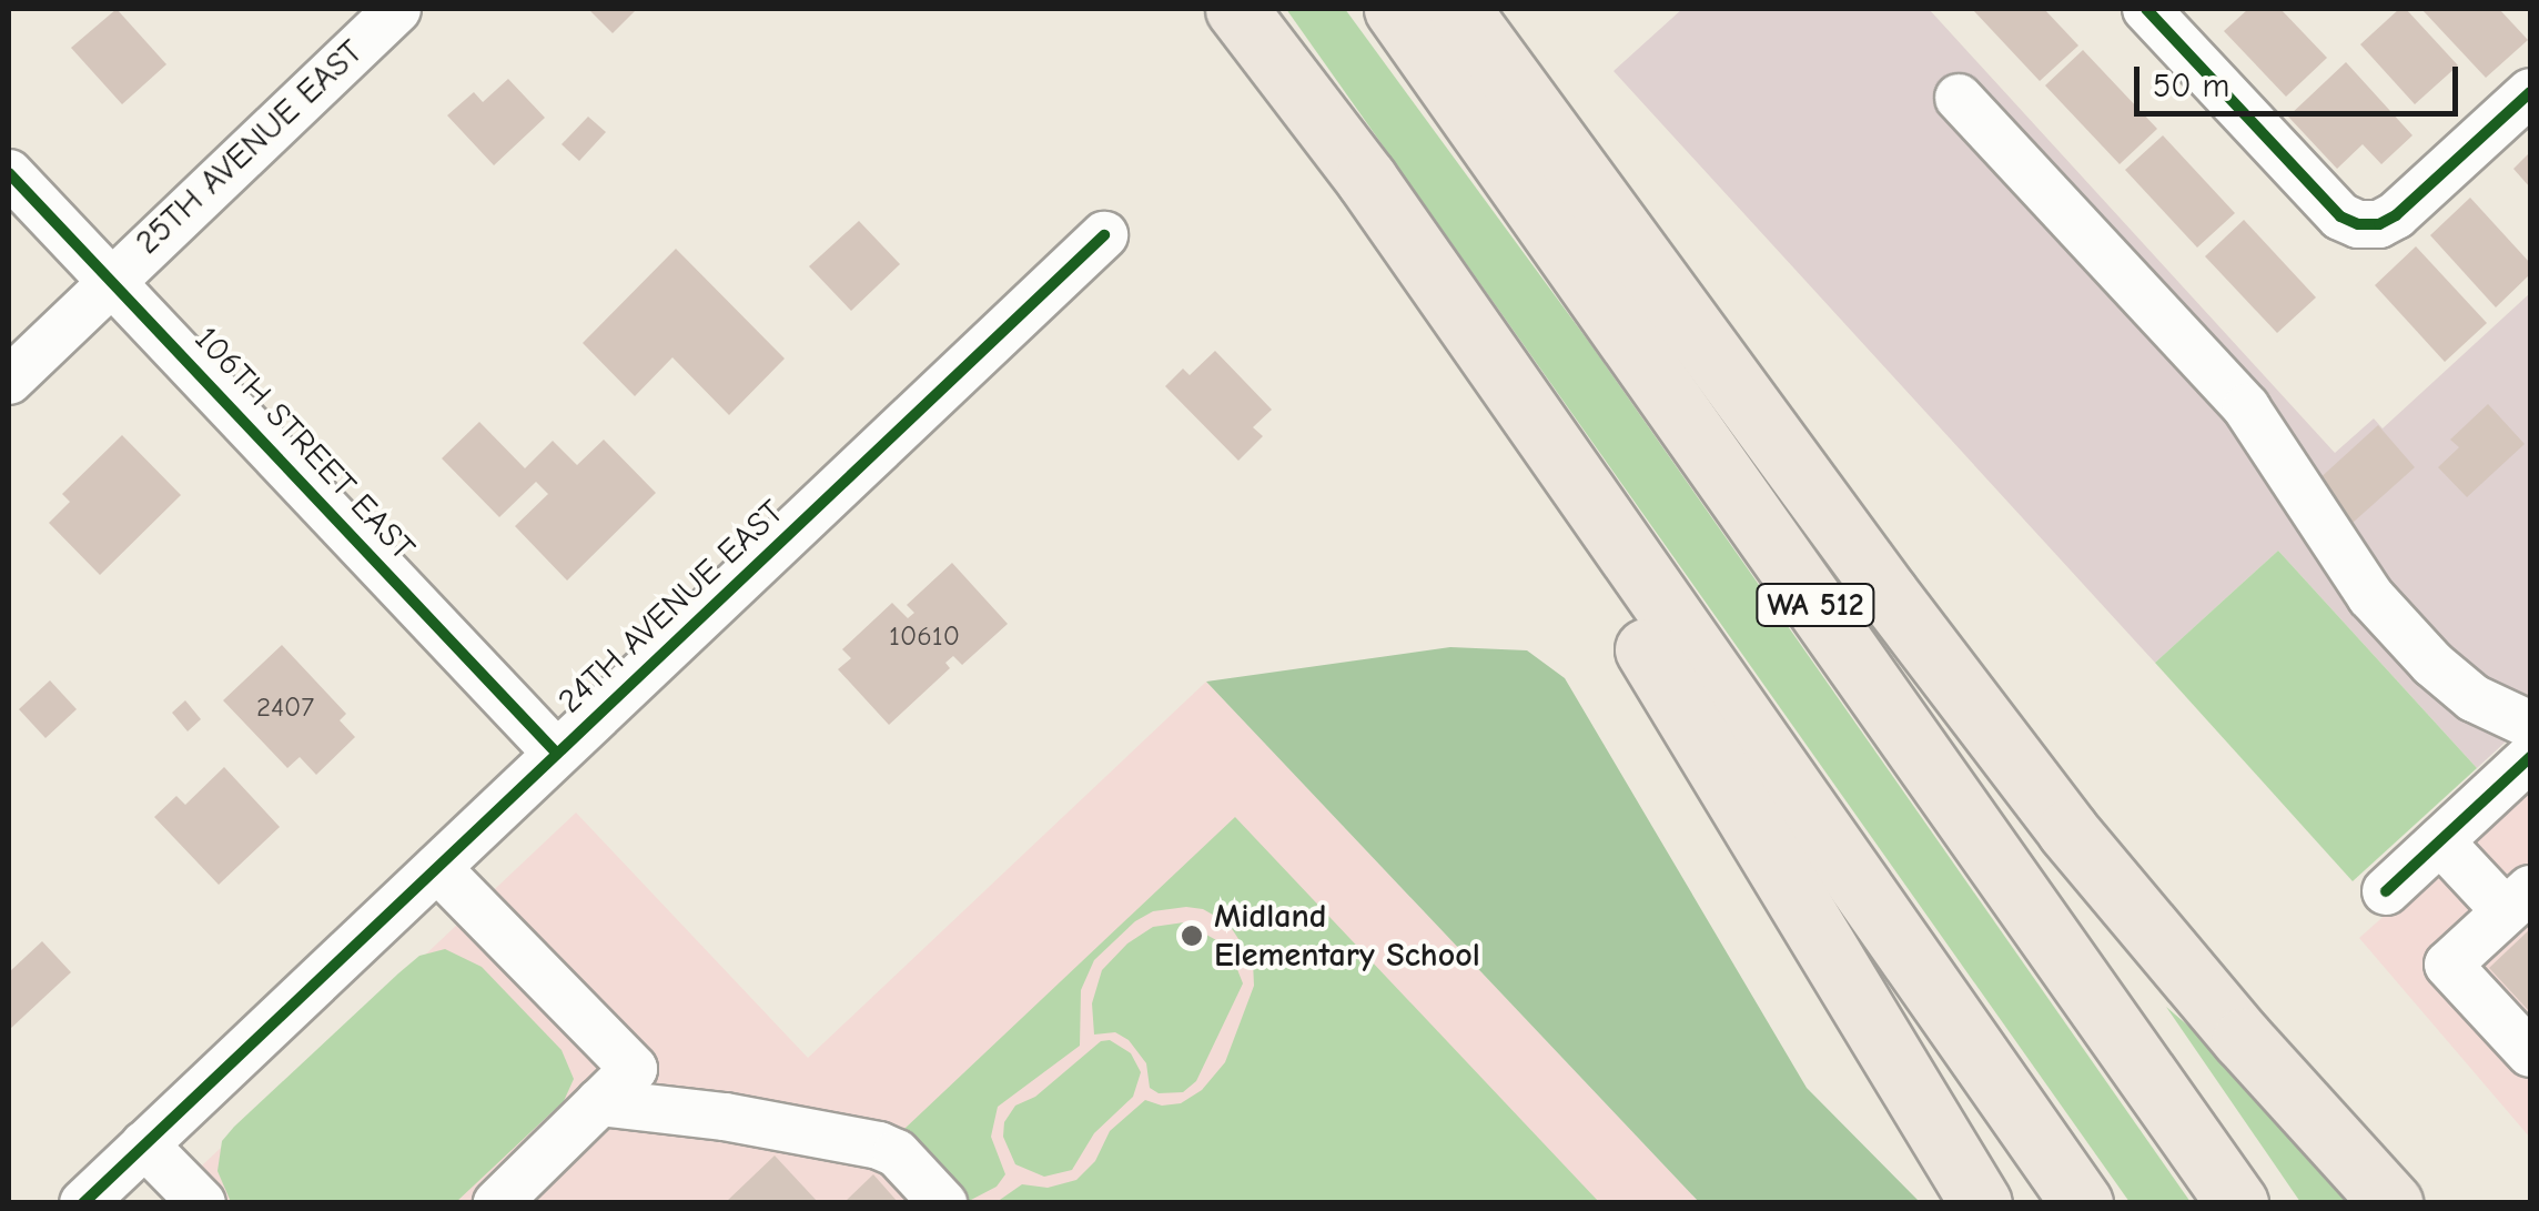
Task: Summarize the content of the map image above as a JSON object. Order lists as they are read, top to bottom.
{
  "streets": {
    "highway": ["WA 512"],
    "street": ["25TH AVENUE EAST", "106TH STREET EAST", "24TH AVENUE EAST"]
  },
  "crossings": [
    ["25TH AVENUE EAST", "106TH STREET EAST"],
    ["106TH STREET EAST", "24TH AVENUE EAST"]
  ],
  "places": ["Midland Elementary School"],
  "house_numbers": ["10610", "2407"],
  "scale_bar": "50 m"
}
